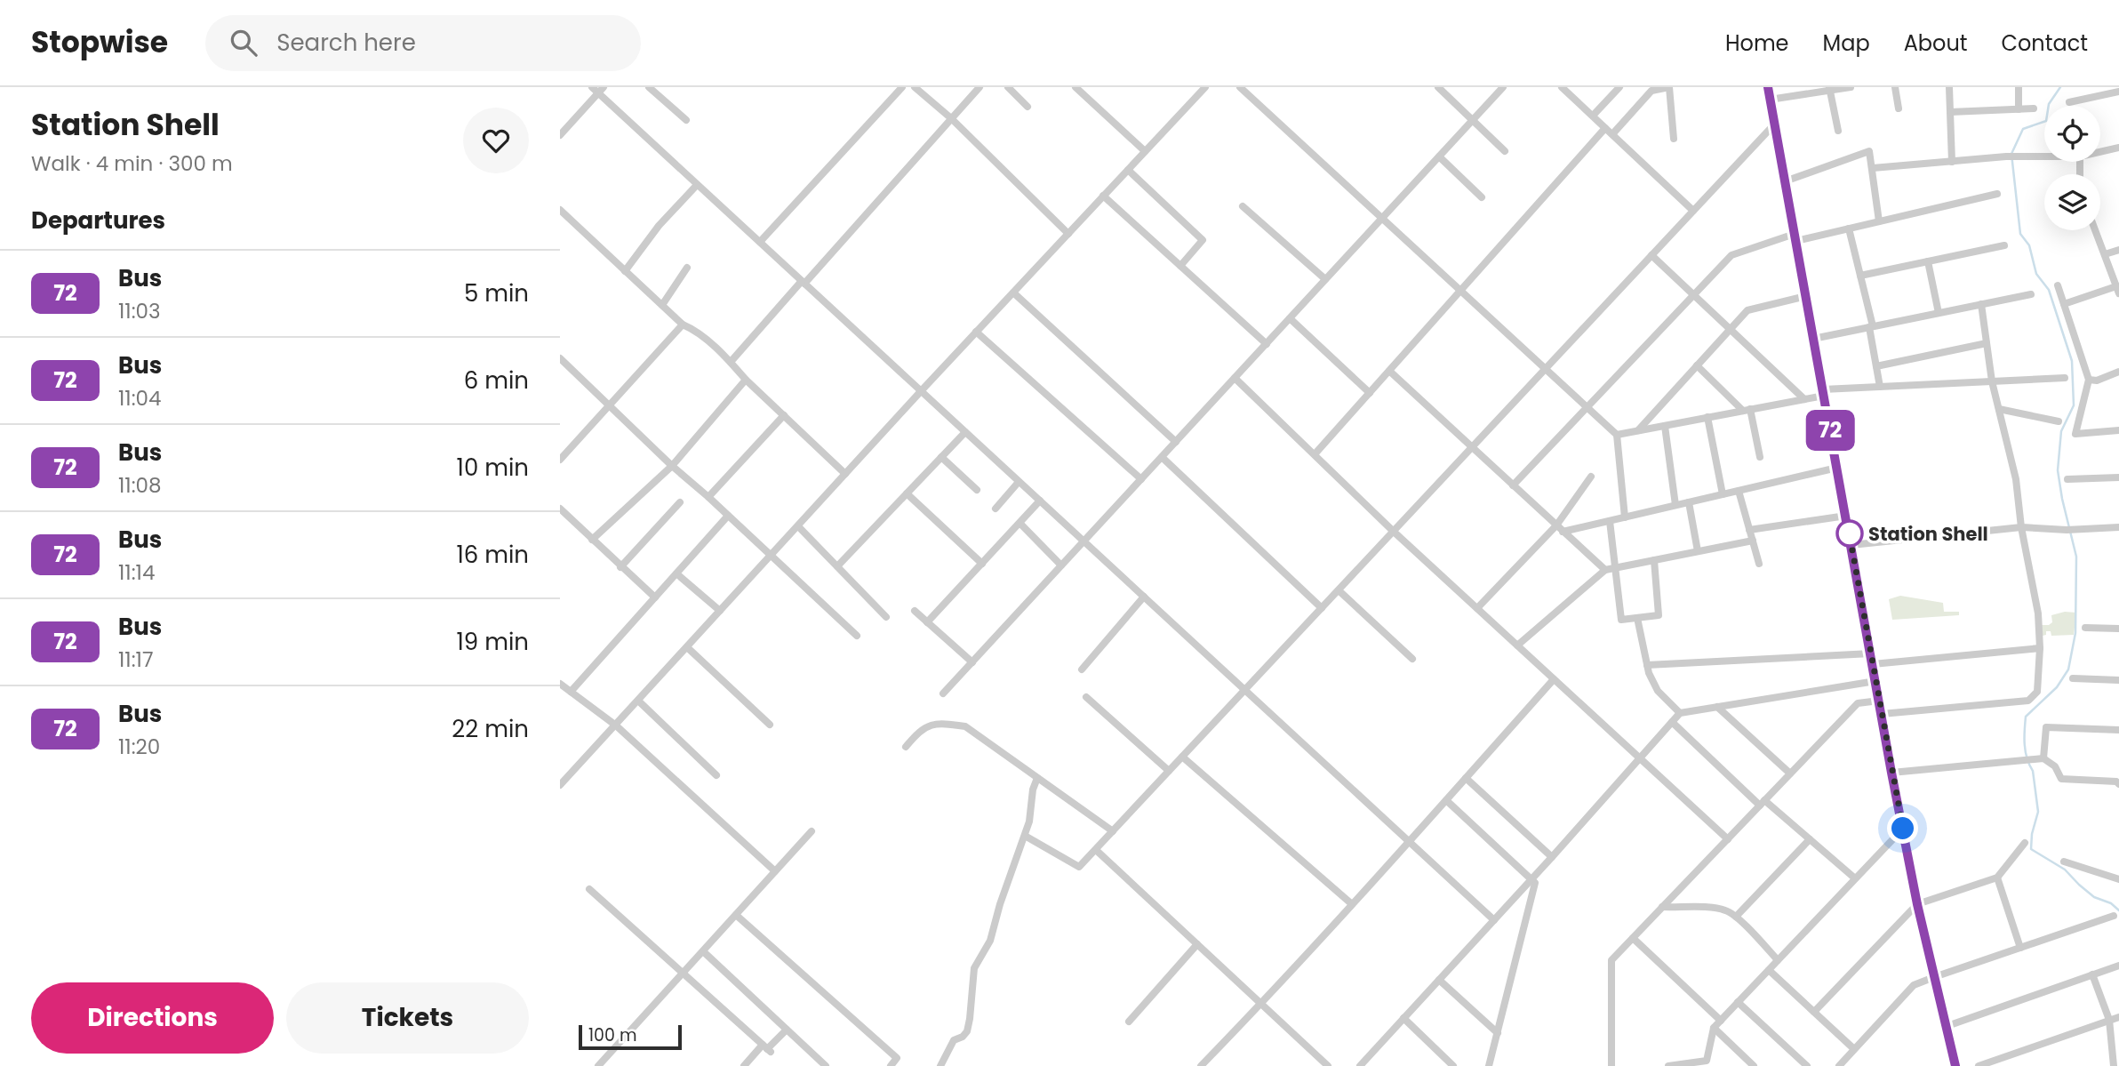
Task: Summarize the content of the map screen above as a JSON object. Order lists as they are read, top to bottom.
{
  "places": ["Station Shell"],
  "lines": ["bus line 72"],
  "scale_bar": "100 m",
  "page": {
    "header": "Stopwise",
    "search": "Search here",
    "nav": [
      "Home",
      "Map",
      "About",
      "Contact"
    ],
    "heading": [
      ["Station Shell", "Walk · 4 min · 300 m"],
      "Departures"
    ],
    "on_map": "72",
    "list": [
      {
        "mark": "72",
        "name": "Bus",
        "note": "11:03",
        "value": "5 min"
      },
      {
        "mark": "72",
        "name": "Bus",
        "note": "11:04",
        "value": "6 min"
      },
      {
        "mark": "72",
        "name": "Bus",
        "note": "11:08",
        "value": "10 min"
      },
      {
        "mark": "72",
        "name": "Bus",
        "note": "11:14",
        "value": "16 min"
      },
      {
        "mark": "72",
        "name": "Bus",
        "note": "11:17",
        "value": "19 min"
      },
      {
        "mark": "72",
        "name": "Bus",
        "note": "11:20",
        "value": "22 min"
      }
    ],
    "buttons": ["Directions", "Tickets"],
    "scale": "100 m"
  }
}
